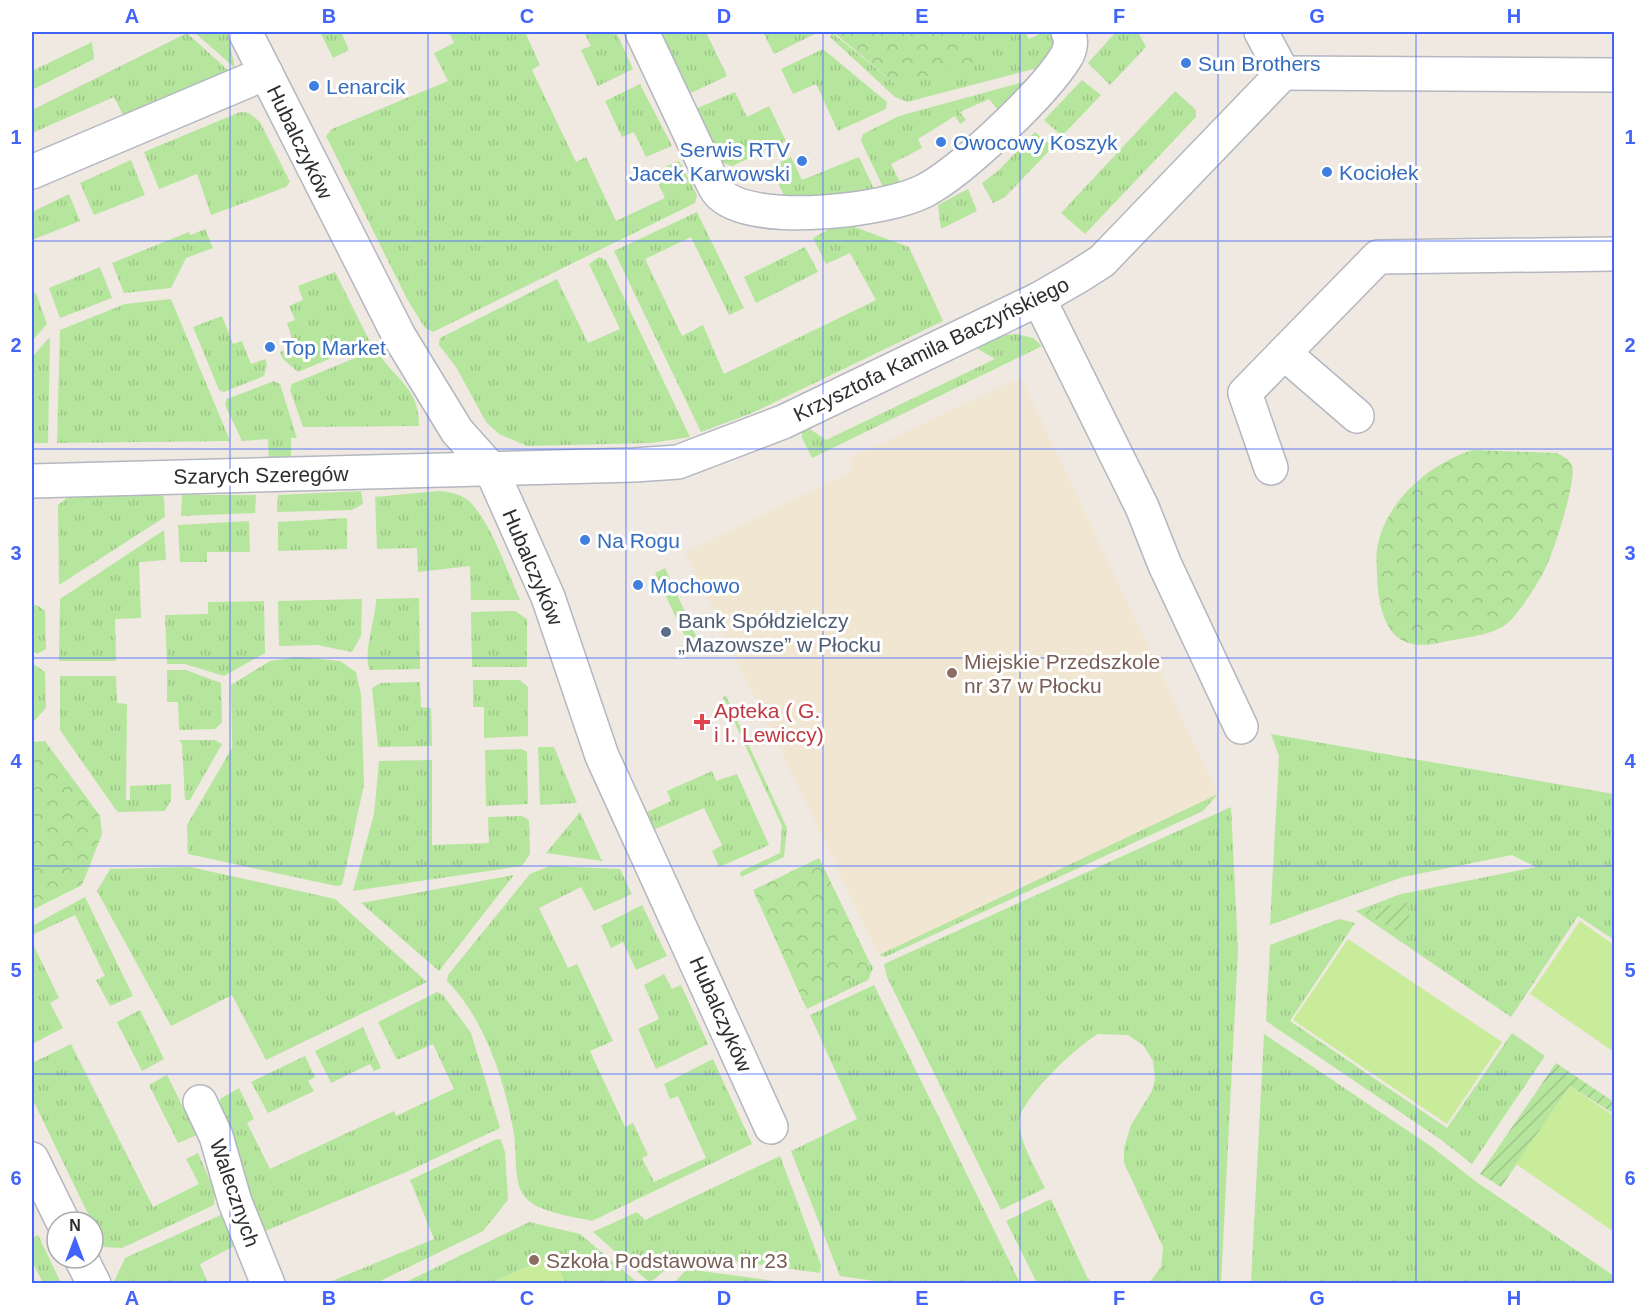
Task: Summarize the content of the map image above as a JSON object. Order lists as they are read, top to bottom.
{
  "streets": {
    "street": [
      "Hubalczyków",
      "Krzysztofa Kamila Baczyńskiego",
      "Szarych Szeregów",
      "Walecznych"
    ]
  },
  "crossings": [
    ["Hubalczyków", "Krzysztofa Kamila Baczyńskiego"],
    ["Hubalczyków", "Szarych Szeregów"],
    ["Krzysztofa Kamila Baczyńskiego", "Szarych Szeregów"]
  ],
  "places": {
    "other": [
      "Sun Brothers",
      "Lenarcik",
      "Owocowy Koszyk",
      "Serwis RTV Jacek Karwowski",
      "Kociołek",
      "Top Market",
      "Na Rogu",
      "Mochowo",
      "Bank Spółdzielczy „Mazowsze” w Płocku",
      "Miejskie Przedszkole nr 37 w Płocku",
      "Szkoła Podstawowa nr 23"
    ],
    "health": ["Apteka ( G. i I. Lewiccy)"]
  },
  "north": "top",
  "grid": {
    "columns": [
      "A",
      "B",
      "C",
      "D",
      "E",
      "F",
      "G",
      "H"
    ],
    "rows": [
      "1",
      "2",
      "3",
      "4",
      "5",
      "6"
    ]
  }
}
